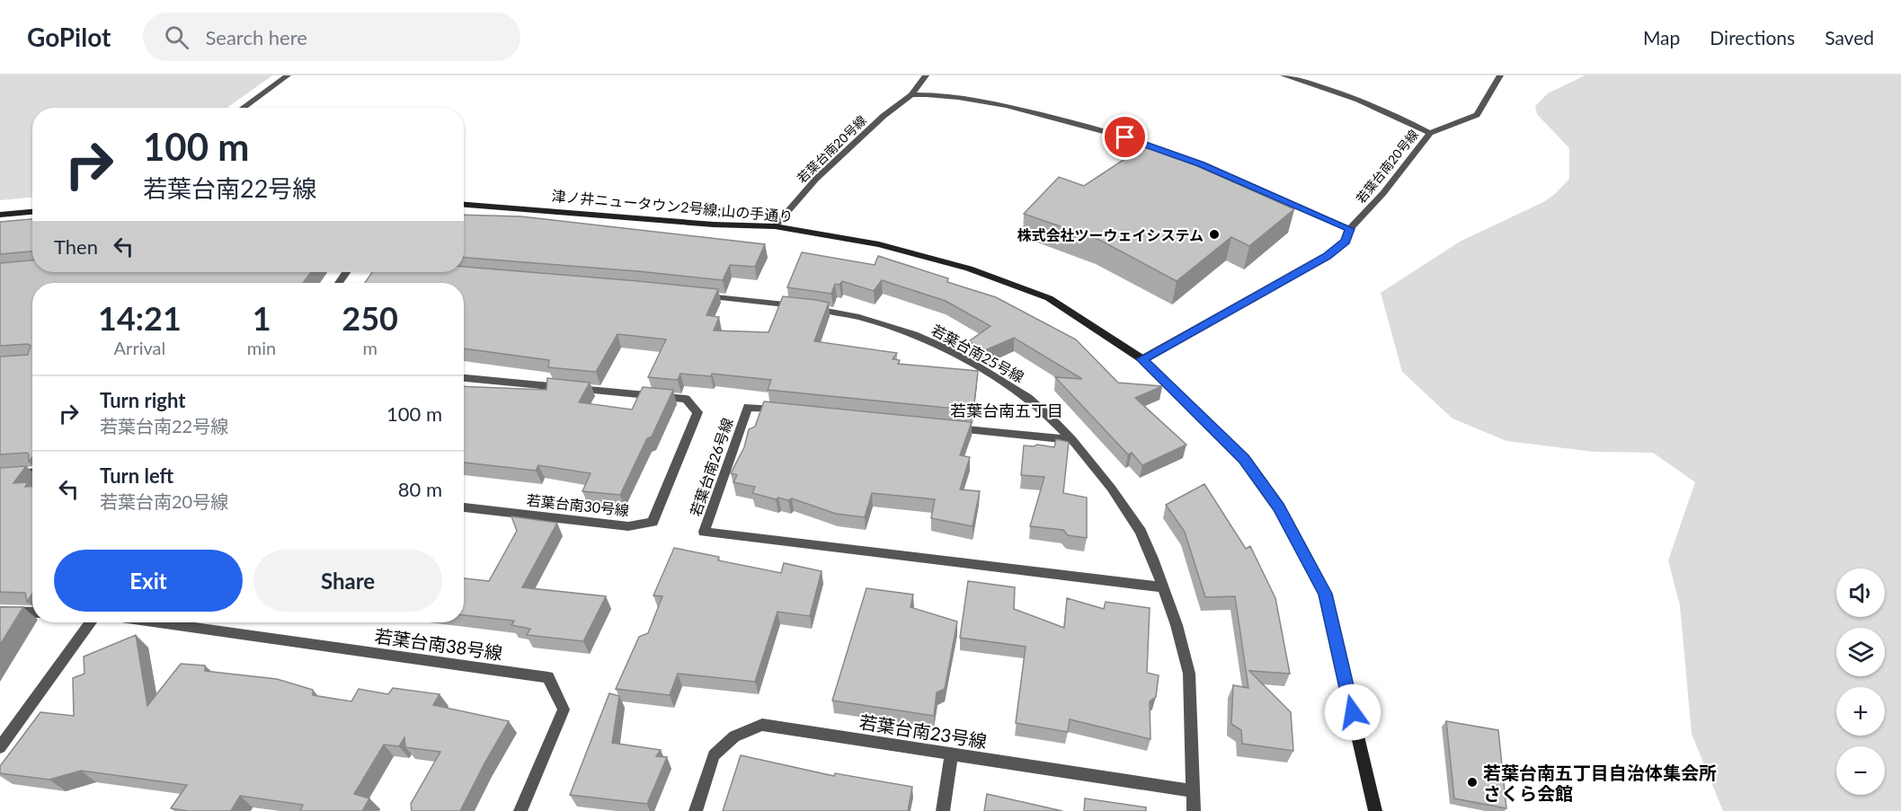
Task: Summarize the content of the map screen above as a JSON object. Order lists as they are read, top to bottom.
{
  "streets": {
    "street": [
      "若葉台南20号線",
      "津ノ井ニュータウン2号線;山の手通り",
      "若葉台南25号線",
      "若葉台南26号線",
      "若葉台南30号線",
      "若葉台南38号線",
      "若葉台南23号線"
    ]
  },
  "crossings": [
    ["若葉台南20号線", "津ノ井ニュータウン2号線;山の手通り"],
    ["若葉台南25号線", "若葉台南26号線"],
    ["若葉台南25号線", "若葉台南23号線"]
  ],
  "districts": ["若葉台南五丁目"],
  "places": ["株式会社ツーウェイシステム", "若葉台南五丁目自治体集会所 さくら会館"],
  "page": {
    "header": "GoPilot",
    "search": "Search here",
    "nav": ["Map", "Directions", "Saved"],
    "turn": ["100 m", "若葉台南22号線"],
    "then": "Then",
    "eta": [
      "14:21",
      "Arrival",
      "1",
      "min",
      "250",
      "m"
    ],
    "list": [
      {
        "name": "Turn right",
        "note": "若葉台南22号線",
        "value": "100 m"
      },
      {
        "name": "Turn left",
        "note": "若葉台南20号線",
        "value": "80 m"
      }
    ],
    "buttons": ["Exit", "Share"],
    "map_buttons": ["+", "−"]
  }
}
